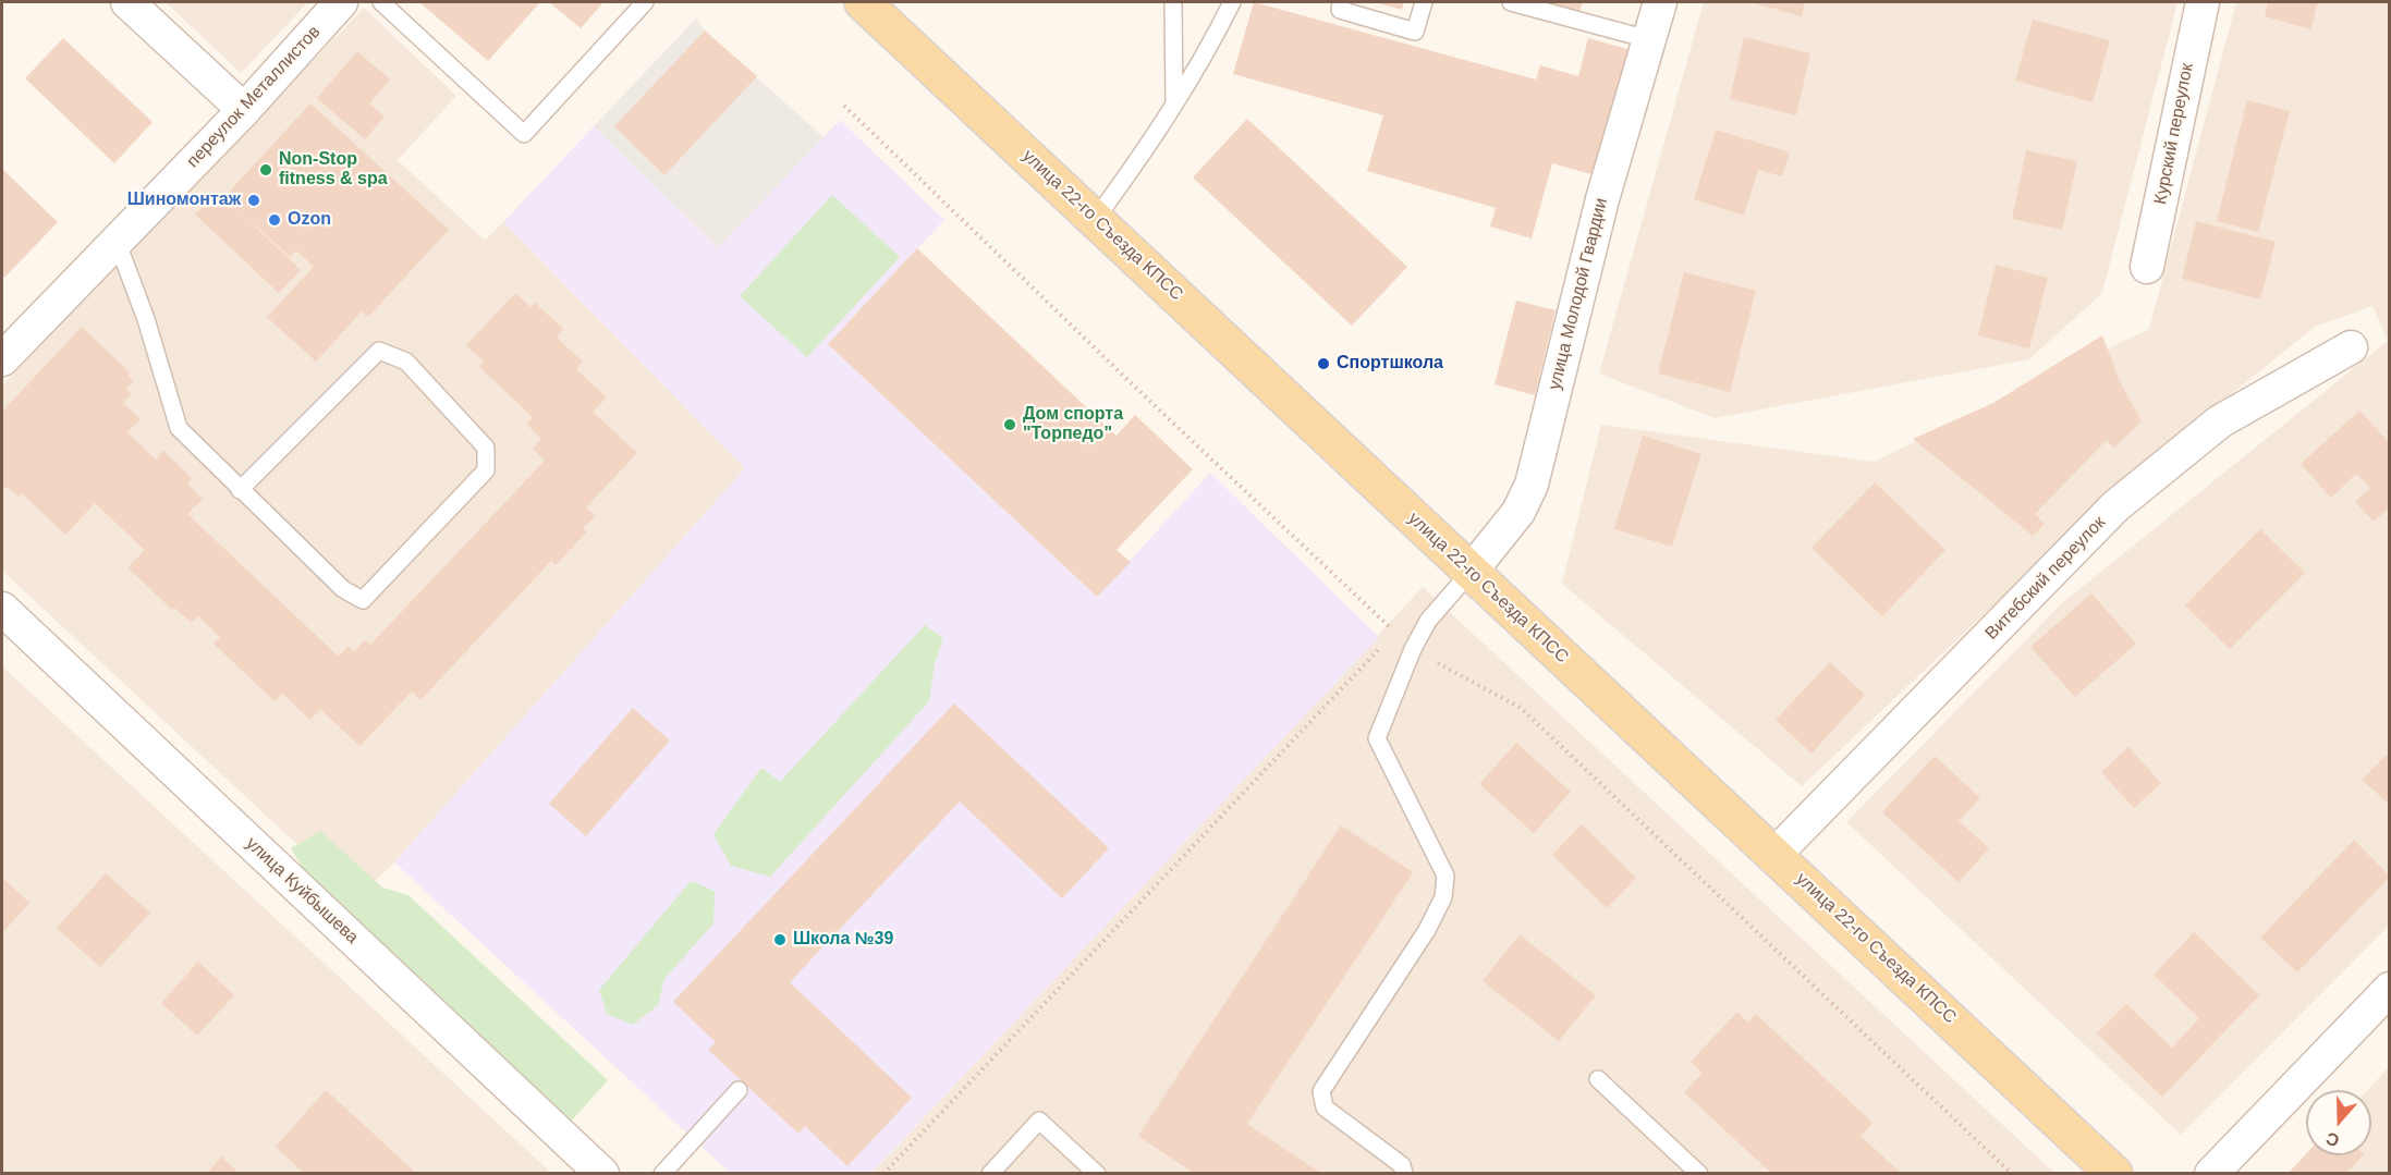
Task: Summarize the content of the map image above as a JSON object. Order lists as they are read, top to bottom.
{
  "streets": {
    "main road": ["улица 22-го Съезда КПСС"],
    "street": [
      "переулок Металлистов",
      "Курский переулок",
      "улица Молодой Гвардии",
      "Витебский переулок",
      "улица Куйбышева"
    ]
  },
  "crossings": [
    ["улица 22-го Съезда КПСС", "улица Молодой Гвардии"],
    ["улица 22-го Съезда КПСС", "Витебский переулок"]
  ],
  "places": [
    "Non-Stop fitness & spa",
    "Шиномонтаж",
    "Ozon",
    "Спортшкола",
    "Дом спорта \"Торпедо\"",
    "Школа №39"
  ],
  "north": "bottom"
}
